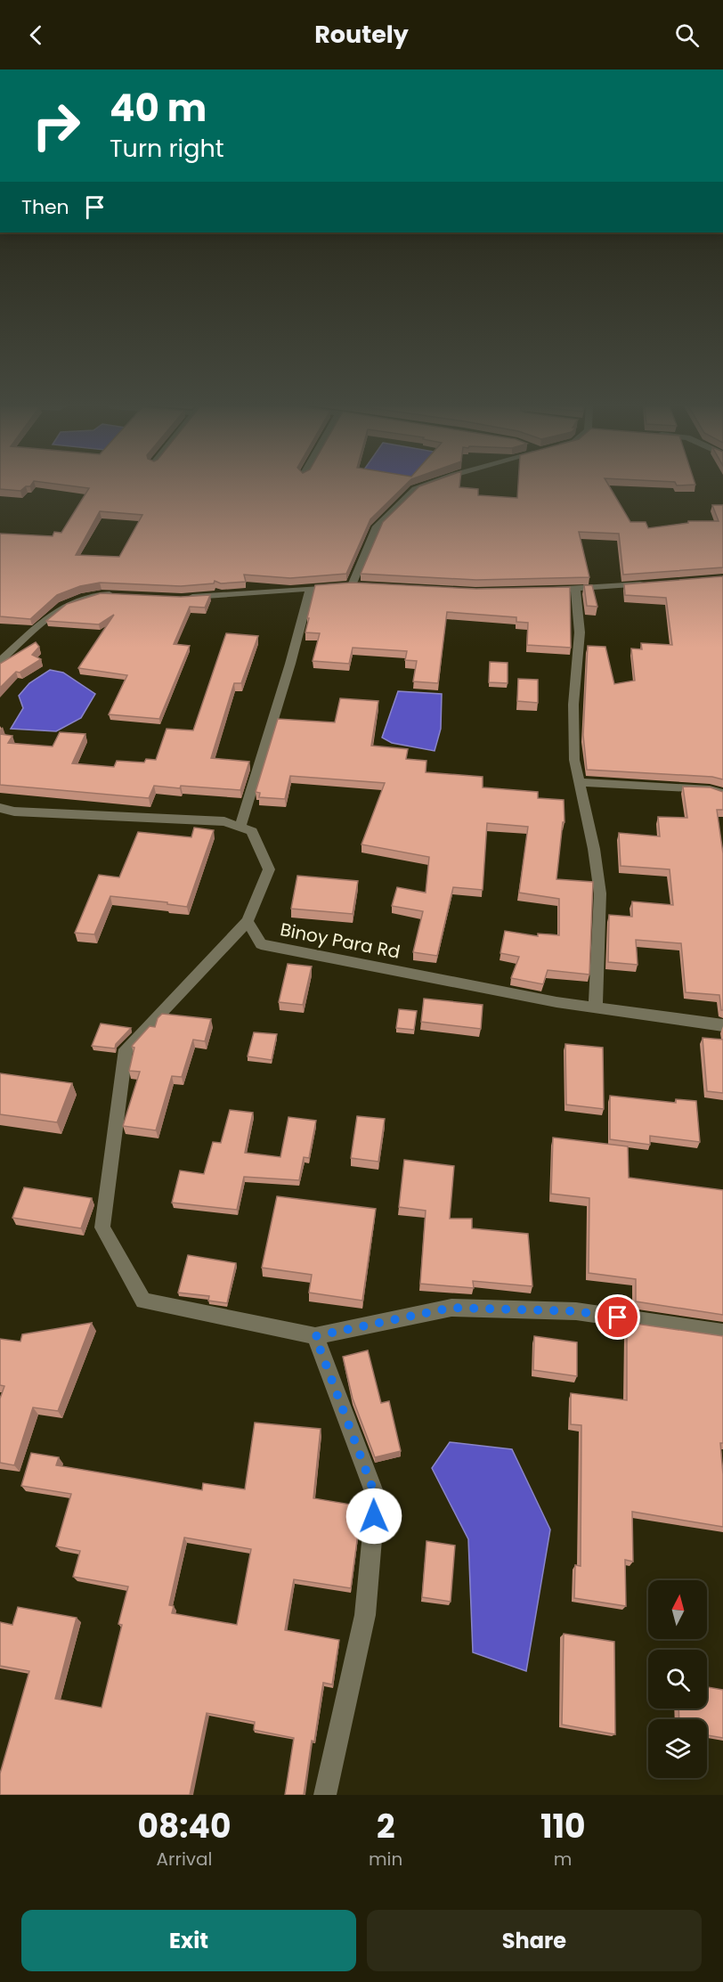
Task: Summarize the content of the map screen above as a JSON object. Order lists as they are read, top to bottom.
{
  "streets": {
    "street": ["Binoy Para Rd"]
  },
  "north": "top",
  "page": {
    "header": "Routely",
    "turn": ["40 m", "Turn right"],
    "then": "Then",
    "eta": [
      "08:40",
      "Arrival",
      "2",
      "min",
      "110",
      "m"
    ],
    "buttons": ["Exit", "Share"]
  }
}
